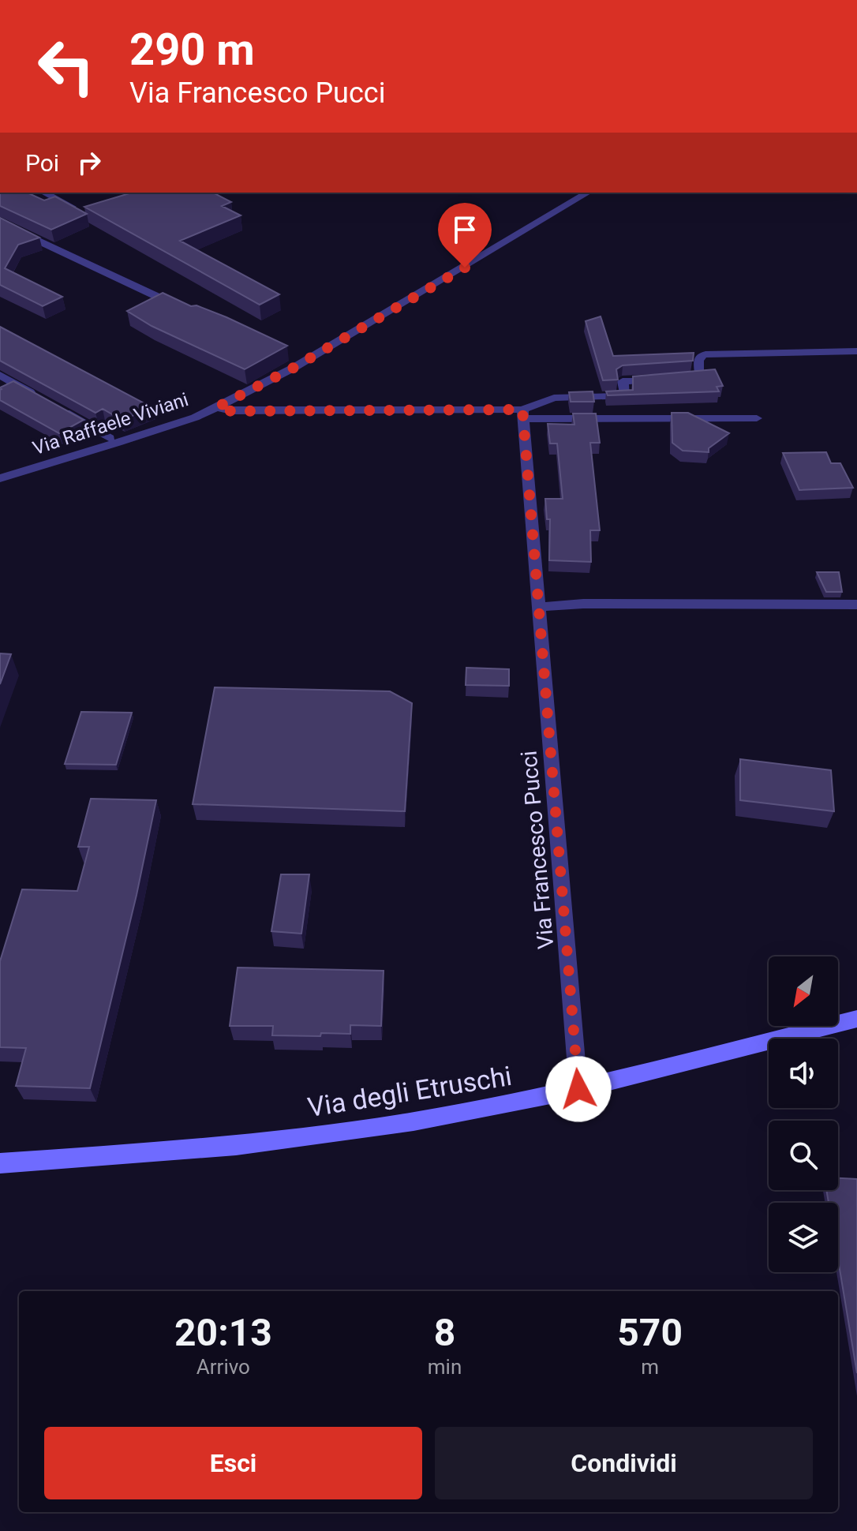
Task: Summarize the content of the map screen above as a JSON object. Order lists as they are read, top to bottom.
{
  "streets": {
    "main road": ["Via degli Etruschi"],
    "street": ["Via Raffaele Viviani", "Via Francesco Pucci"]
  },
  "crossings": [
    ["Via Francesco Pucci", "Via degli Etruschi"]
  ],
  "north": "bottom left",
  "page": {
    "turn": ["290 m", "Via Francesco Pucci"],
    "then": "Poi",
    "eta": [
      "20:13",
      "Arrivo",
      "8",
      "min",
      "570",
      "m"
    ],
    "buttons": ["Esci", "Condividi"]
  }
}
